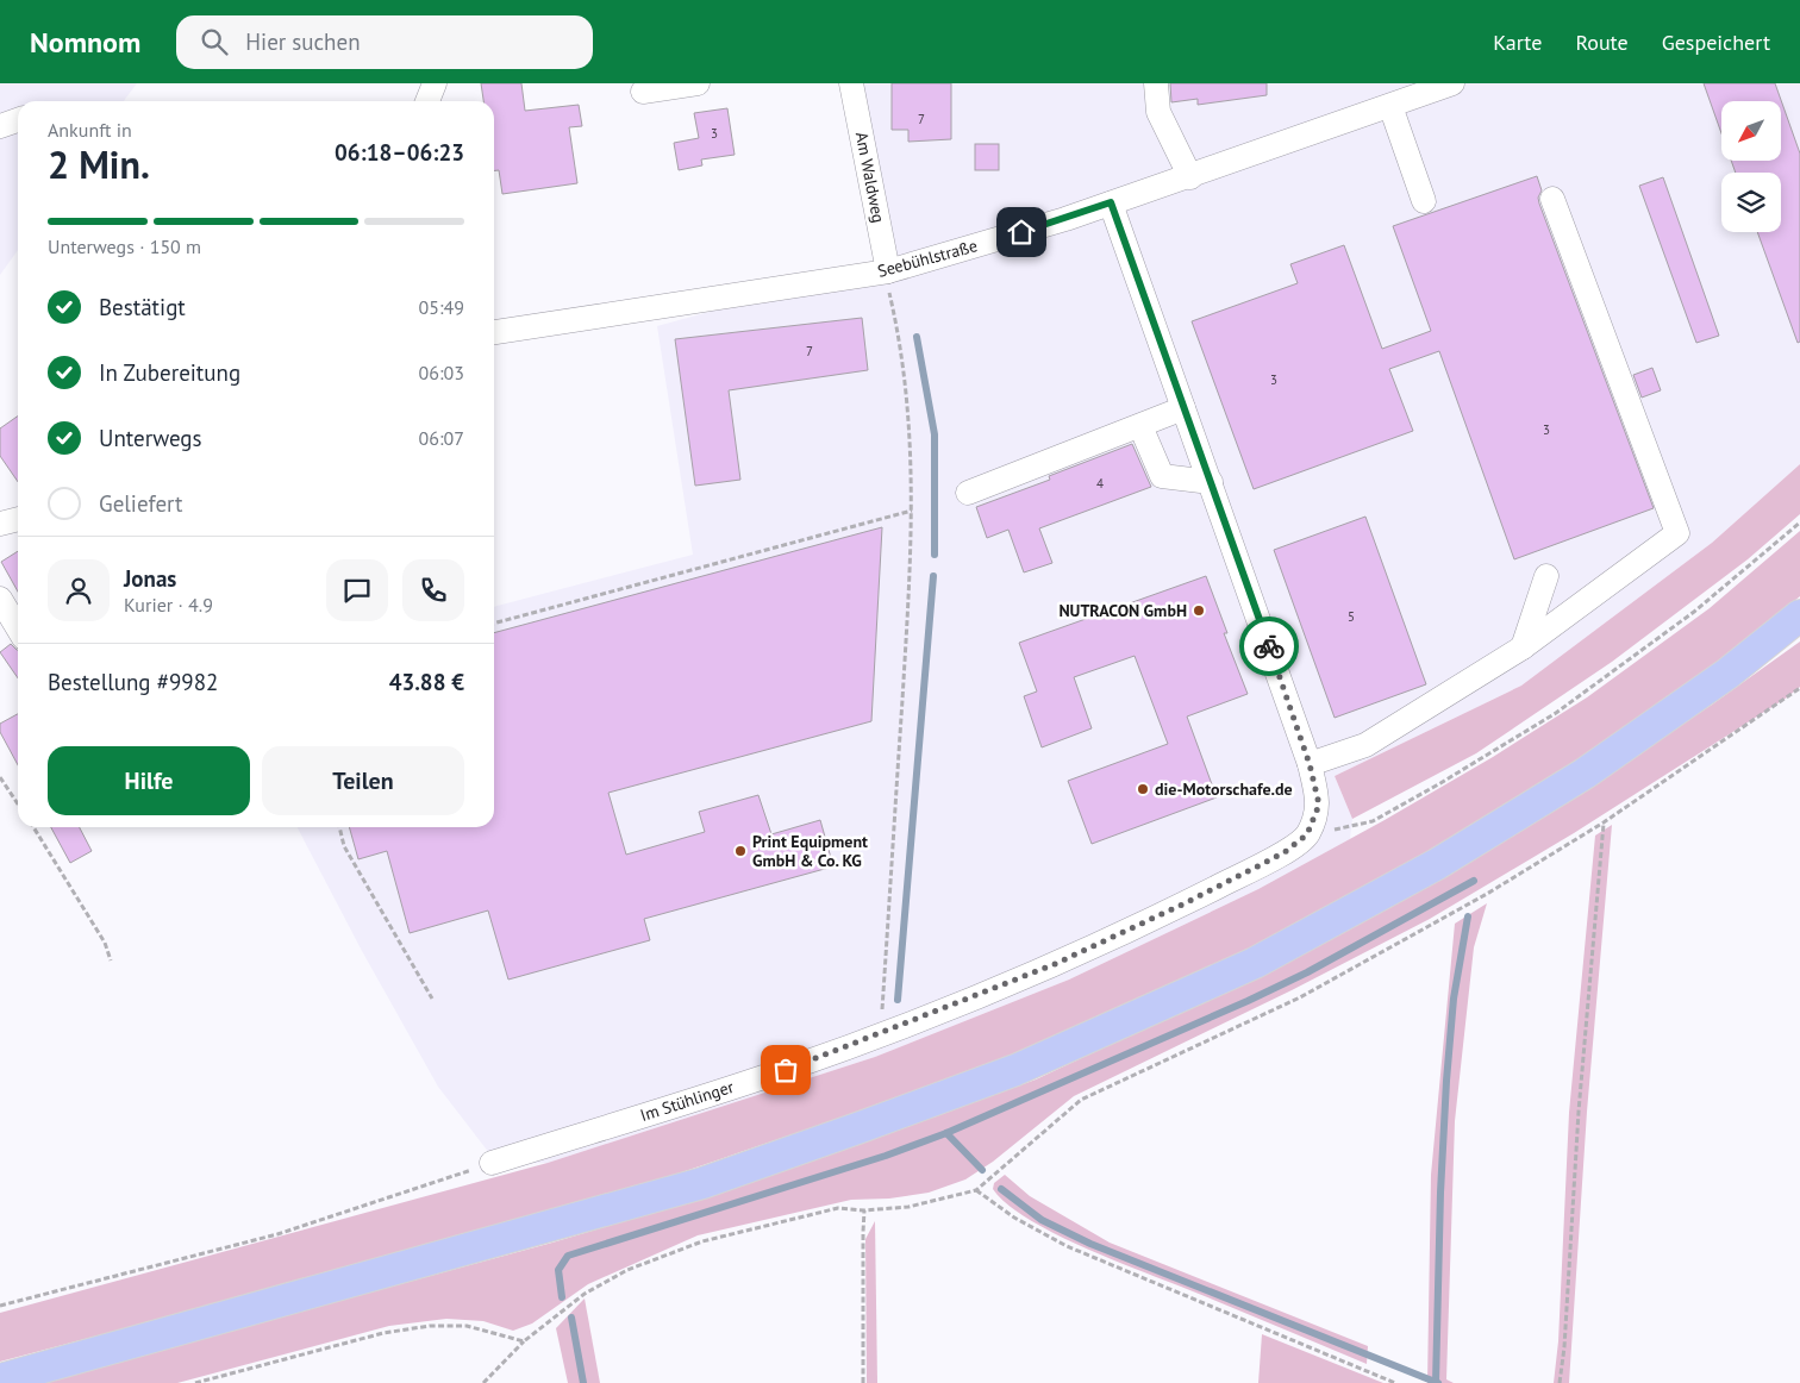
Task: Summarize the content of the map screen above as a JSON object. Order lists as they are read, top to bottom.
{
  "streets": {
    "street": ["Am Waldweg", "Seebühlstraße", "Im Stühlinger"]
  },
  "crossings": [
    ["Am Waldweg", "Seebühlstraße"]
  ],
  "places": ["NUTRACON GmbH", "die-Motorschafe.de", "Print Equipment GmbH & Co. KG"],
  "house_numbers": [
    "7",
    "3",
    "7",
    "3",
    "3",
    "4",
    "5"
  ],
  "north": "bottom left",
  "page": {
    "header": "Nomnom",
    "search": "Hier suchen",
    "nav": ["Karte", "Route", "Gespeichert"],
    "heading": ["2 Min.", "Ankunft in", "06:18–06:23"],
    "panel": [
      "Jonas",
      "Kurier · 4.9",
      "Bestellung #9982",
      "43.88 €"
    ],
    "bar": "Unterwegs · 150 m",
    "list": [
      ["Bestätigt", "05:49"],
      ["In Zubereitung", "06:03"],
      ["Unterwegs", "06:07"],
      "Geliefert"
    ],
    "buttons": ["Hilfe", "Teilen"]
  }
}
